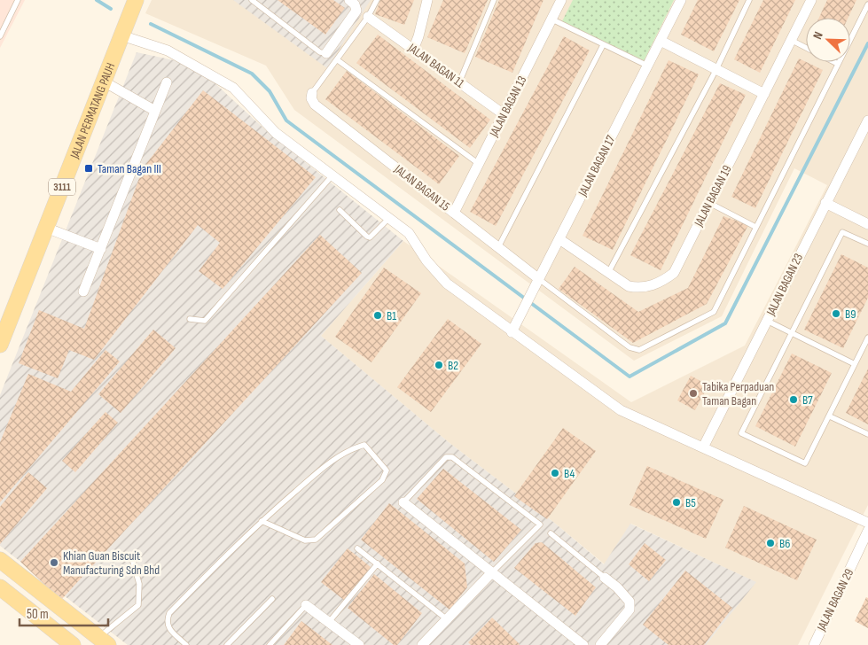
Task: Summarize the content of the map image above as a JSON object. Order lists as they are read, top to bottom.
{
  "streets": {
    "main road": ["JALAN PERMATANG PAUH", "3111"],
    "street": [
      "JALAN BAGAN 11",
      "JALAN BAGAN 13",
      "JALAN BAGAN 17",
      "JALAN BAGAN 15",
      "JALAN BAGAN 19",
      "JALAN BAGAN 23",
      "JALAN BAGAN 29"
    ]
  },
  "crossings": [
    ["JALAN BAGAN 11", "JALAN BAGAN 13"],
    ["JALAN BAGAN 13", "JALAN BAGAN 15"],
    ["JALAN BAGAN 17", "JALAN BAGAN 15"],
    ["JALAN BAGAN 17", "JALAN BAGAN 19"]
  ],
  "places": {
    "transit": ["Taman Bagan III"],
    "other": [
      "B9",
      "B1",
      "B2",
      "Tabika Perpaduan Taman Bagan",
      "B7",
      "B4",
      "B5",
      "B6",
      "Khian Guan Biscuit Manufacturing Sdn Bhd"
    ]
  },
  "scale_bar": "50 m",
  "north": "top left"
}
